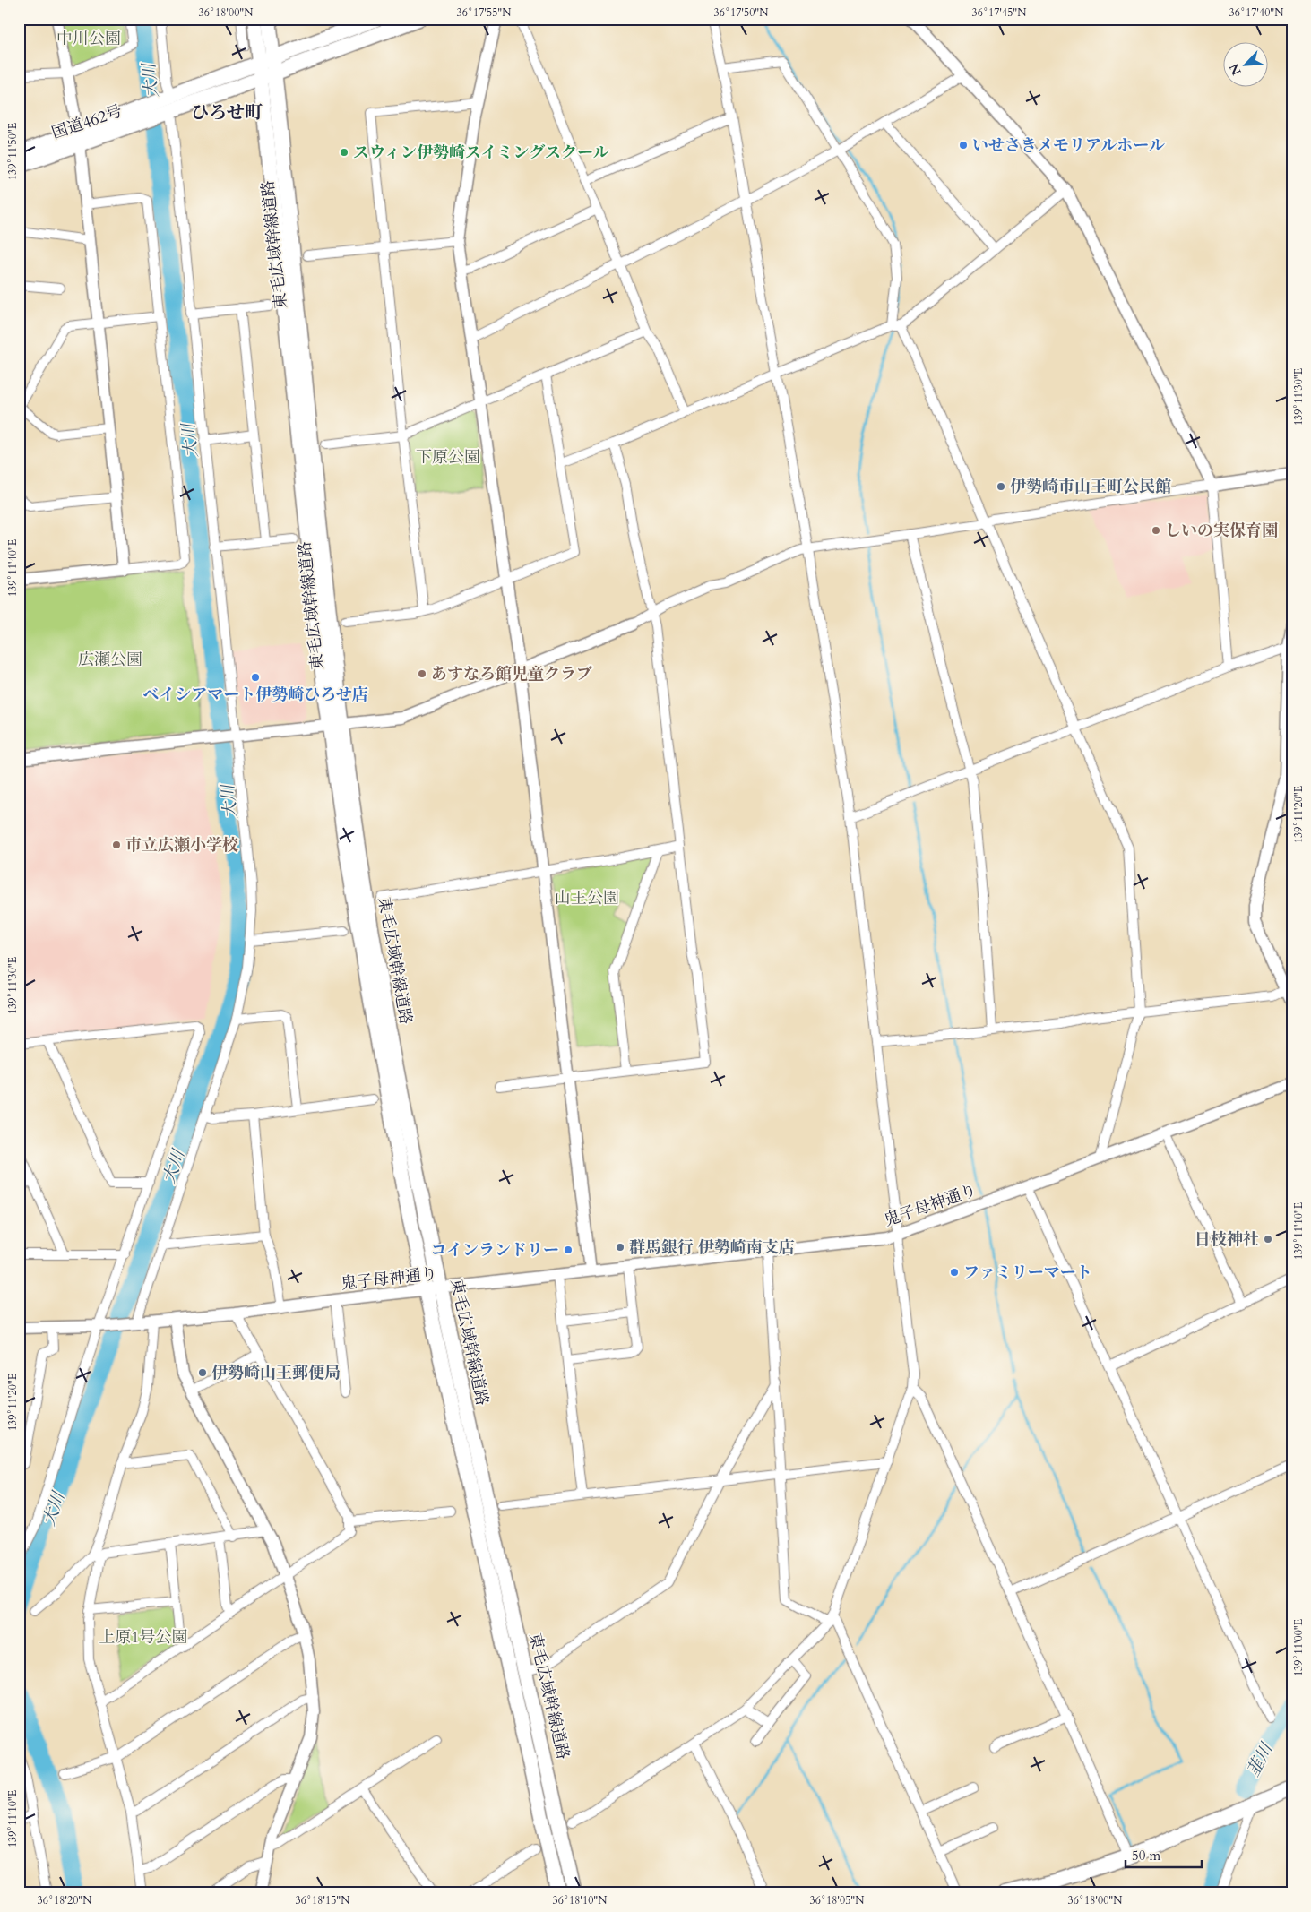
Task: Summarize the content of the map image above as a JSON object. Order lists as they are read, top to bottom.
{
  "streets": {
    "main road": ["国道462号", "東毛広域幹線道路"],
    "street": ["鬼子母神通り"]
  },
  "crossings": [
    ["国道462号", "東毛広域幹線道路"],
    ["東毛広域幹線道路", "鬼子母神通り"]
  ],
  "districts": ["ひろせ町"],
  "water": ["大川", "韮川"],
  "parks": [
    "中川公園",
    "下原公園",
    "広瀬公園",
    "山王公園",
    "上原1号公園"
  ],
  "places": [
    "いせさきメモリアルホール",
    "スウィン伊勢崎スイミングスクール",
    "伊勢崎市山王町公民館",
    "しいの実保育園",
    "あすなろ館児童クラブ",
    "ベイシアマート伊勢崎ひろせ店",
    "市立広瀬小学校",
    "日枝神社",
    "群馬銀行 伊勢崎南支店",
    "コインランドリー",
    "ファミリーマート",
    "伊勢崎山王郵便局"
  ],
  "scale_bar": "50 m",
  "north": "bottom left",
  "coordinates": [
    "36°18'00\"N",
    "36°17'55\"N",
    "36°17'50\"N",
    "36°17'45\"N",
    "36°17'40\"N",
    "139°11'50\"E",
    "139°11'30\"E",
    "139°11'40\"E",
    "139°11'20\"E",
    "139°11'10\"E",
    "139°11'00\"E",
    "36°18'20\"N",
    "36°18'15\"N",
    "36°18'10\"N",
    "36°18'05\"N"
  ]
}
